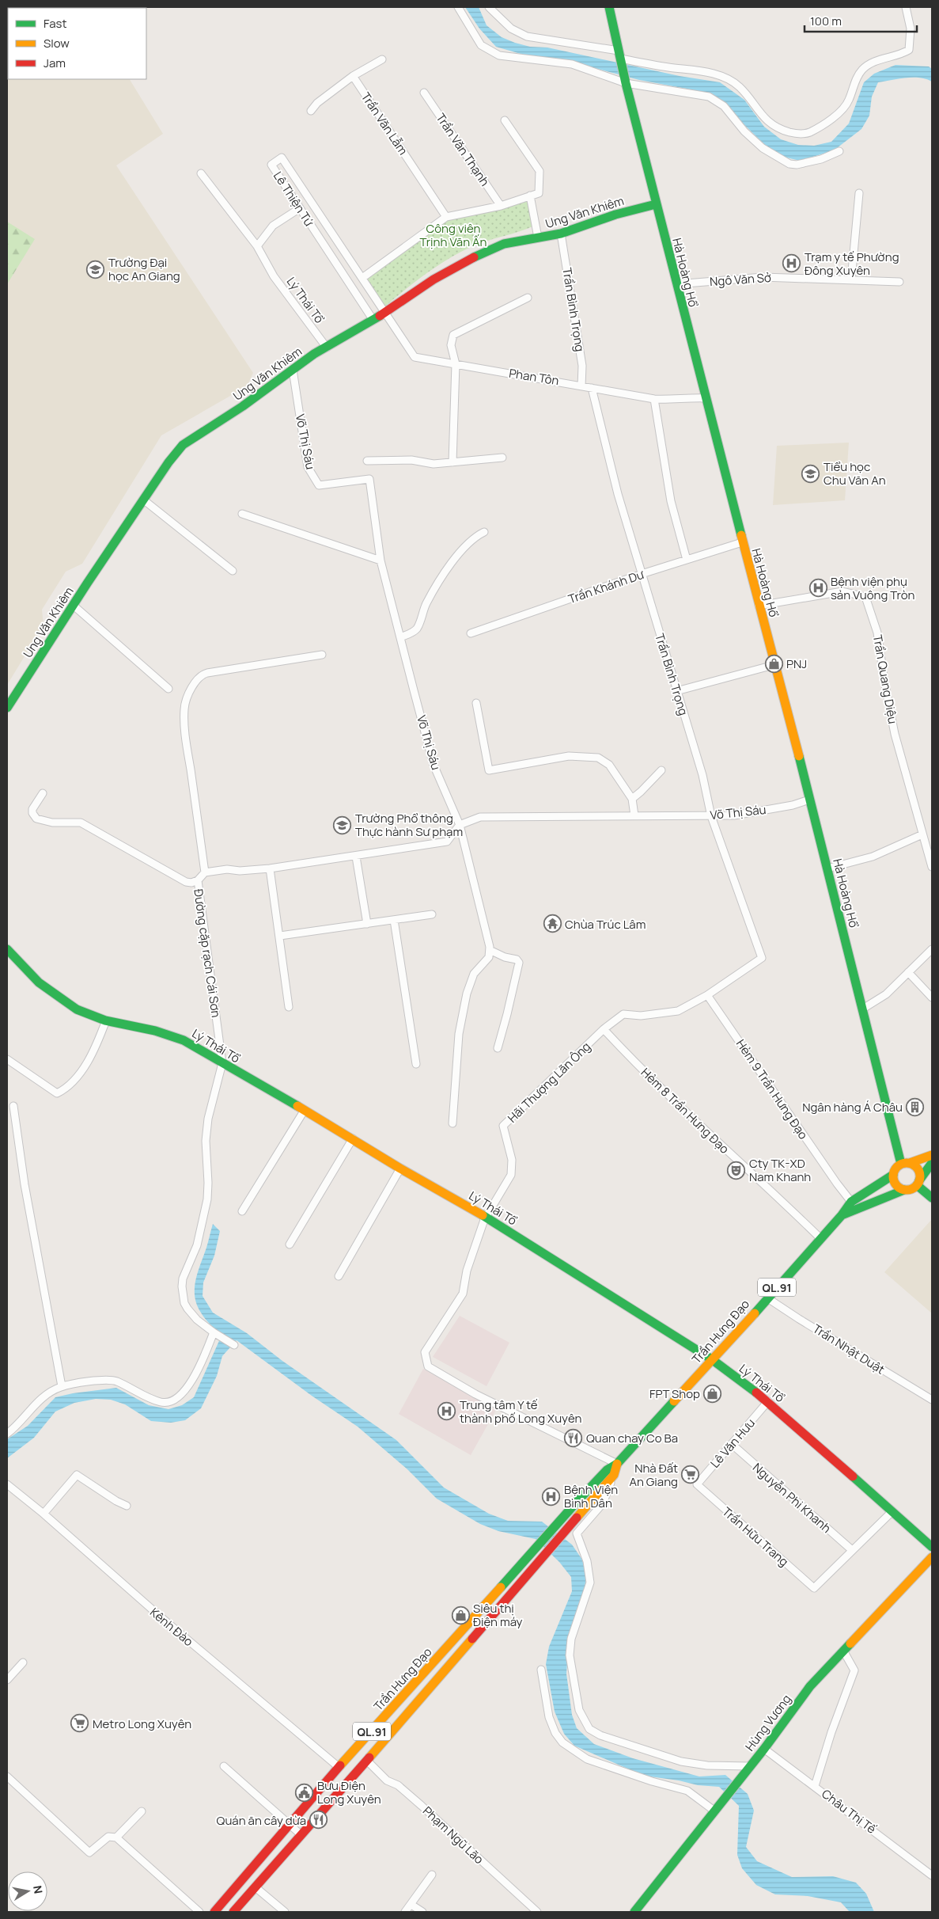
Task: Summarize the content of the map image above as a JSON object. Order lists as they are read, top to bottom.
{
  "streets": {
    "main road": [
      "Ung Văn Khiêm",
      "Hà Hoàng Hổ",
      "Lý Thái Tổ",
      "QL.91",
      "Trần Hưng Đạo",
      "Hùng Vương"
    ],
    "street": [
      "Trần Văn Lẫm",
      "Trần Văn Thạnh",
      "Lê Thiện Tứ",
      "Ngô Văn Sở",
      "Trần Bình Trọng",
      "Phan Tôn",
      "Võ Thị Sáu",
      "Trần Khánh Dư",
      "Trần Quang Diệu",
      "Đường cặp rạch Cái Sơn",
      "Hãi Thượng Lãn Ông",
      "Hẻm 9 Trần Hưng Đạo",
      "Hẻm 8 Trần Hưng Đạo",
      "Trần Nhật Duật",
      "Lê Văn Hưu",
      "Nguyễn Phi Khanh",
      "Trần Hữu Trang",
      "Kênh Đào",
      "Châu Thị Tế",
      "Phạm Ngũ Lão"
    ]
  },
  "crossings": [
    ["Lê Thiện Tứ", "Ung Văn Khiêm"],
    ["Lê Thiện Tứ", "Phan Tôn"],
    ["Ung Văn Khiêm", "Hà Hoàng Hổ"],
    ["Ung Văn Khiêm", "Lý Thái Tổ"],
    ["Ung Văn Khiêm", "Trần Bình Trọng"],
    ["Ung Văn Khiêm", "Phan Tôn"],
    ["Ung Văn Khiêm", "Võ Thị Sáu"],
    ["Hà Hoàng Hổ", "Ngô Văn Sở"],
    ["Hà Hoàng Hổ", "Phan Tôn"],
    ["Hà Hoàng Hổ", "Võ Thị Sáu"],
    ["Hà Hoàng Hổ", "Trần Khánh Dư"],
    ["Hà Hoàng Hổ", "Trần Quang Diệu"],
    ["Hà Hoàng Hổ", "Trần Hưng Đạo"],
    ["Lý Thái Tổ", "Đường cặp rạch Cái Sơn"],
    ["Lý Thái Tổ", "Hãi Thượng Lãn Ông"],
    ["Lý Thái Tổ", "Trần Hưng Đạo"],
    ["Lý Thái Tổ", "Lê Văn Hưu"],
    ["Trần Bình Trọng", "Phan Tôn"],
    ["Trần Bình Trọng", "Võ Thị Sáu"],
    ["Trần Bình Trọng", "Trần Khánh Dư"],
    ["Trần Bình Trọng", "Hãi Thượng Lãn Ông"],
    ["Võ Thị Sáu", "Đường cặp rạch Cái Sơn"],
    ["Hãi Thượng Lãn Ông", "Hẻm 9 Trần Hưng Đạo"],
    ["Hãi Thượng Lãn Ông", "Hẻm 8 Trần Hưng Đạo"],
    ["Hãi Thượng Lãn Ông", "Trần Hưng Đạo"],
    ["Hẻm 9 Trần Hưng Đạo", "Trần Hưng Đạo"],
    ["Hẻm 8 Trần Hưng Đạo", "Trần Hưng Đạo"],
    ["QL.91", "Trần Hưng Đạo"],
    ["QL.91", "Phạm Ngũ Lão"],
    ["Trần Hưng Đạo", "Trần Nhật Duật"],
    ["Trần Hưng Đạo", "Kênh Đào"],
    ["Trần Hưng Đạo", "Phạm Ngũ Lão"],
    ["Lê Văn Hưu", "Nguyễn Phi Khanh"],
    ["Lê Văn Hưu", "Trần Hữu Trang"],
    ["Nguyễn Phi Khanh", "Trần Hữu Trang"],
    ["Hùng Vương", "Châu Thị Tế"]
  ],
  "parks": ["Công viên Trịnh Văn Ấn"],
  "places": {
    "hospital": [
      "Trạm y tế Phường Đông Xuyên",
      "Bệnh viện phụ sản Vuông Tròn",
      "Trung tâm Y tế thành phố Long Xuyên",
      "Bệnh Viện Bình Dân"
    ],
    "school or university": ["Trường Đại học An Giang", "Tiểu học Chu Văn An", "Trường Phổ thông Thực hành Sư phạm"],
    "shop": ["PNJ", "FPT Shop", "Siêu thị Điện máy"],
    "temple": ["Chùa Trúc Lâm"],
    "building": ["Ngân hàng Á Châu"],
    "theatre": ["Cty TK-XD Nam Khanh"],
    "restaurant": ["Quan chay Co Ba", "Quán ăn cây dừa"],
    "supermarket": ["Nhà Đất An Giang", "Metro Long Xuyên"],
    "public building": ["Bưu Điện Long Xuyên"]
  },
  "legend": ["Fast", "Slow", "Jam"],
  "scale_bar": "100 m",
  "north": "right"
}
